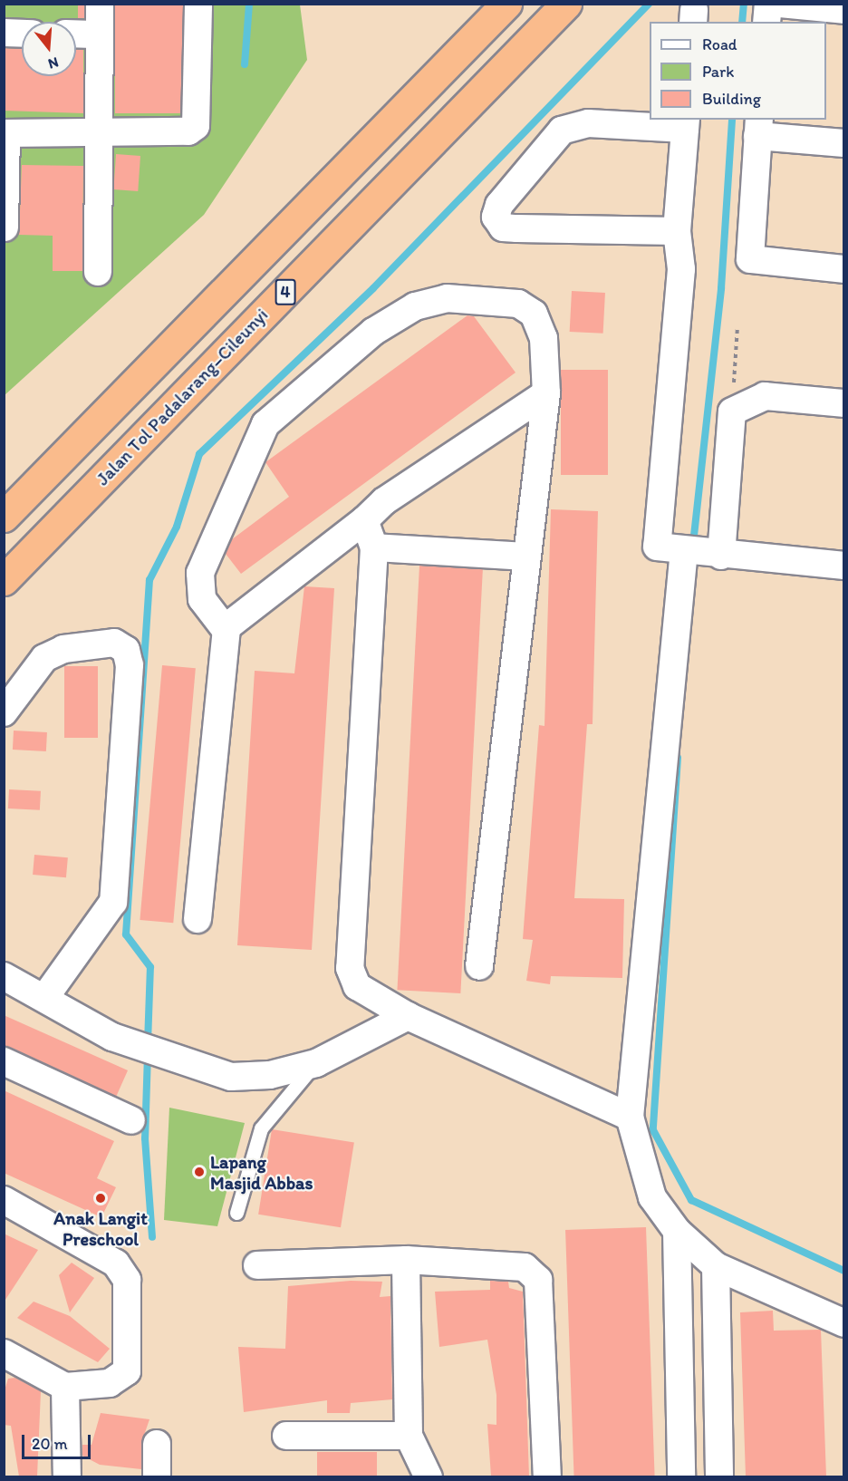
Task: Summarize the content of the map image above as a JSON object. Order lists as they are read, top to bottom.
{
  "streets": {
    "highway": ["4", "Jalan Tol Padalarang–Cileunyi"]
  },
  "places": ["Lapang Masjid Abbas", "Anak Langit Preschool"],
  "legend": ["Road", "Park", "Building"],
  "scale_bar": "20 m",
  "north": "bottom"
}
